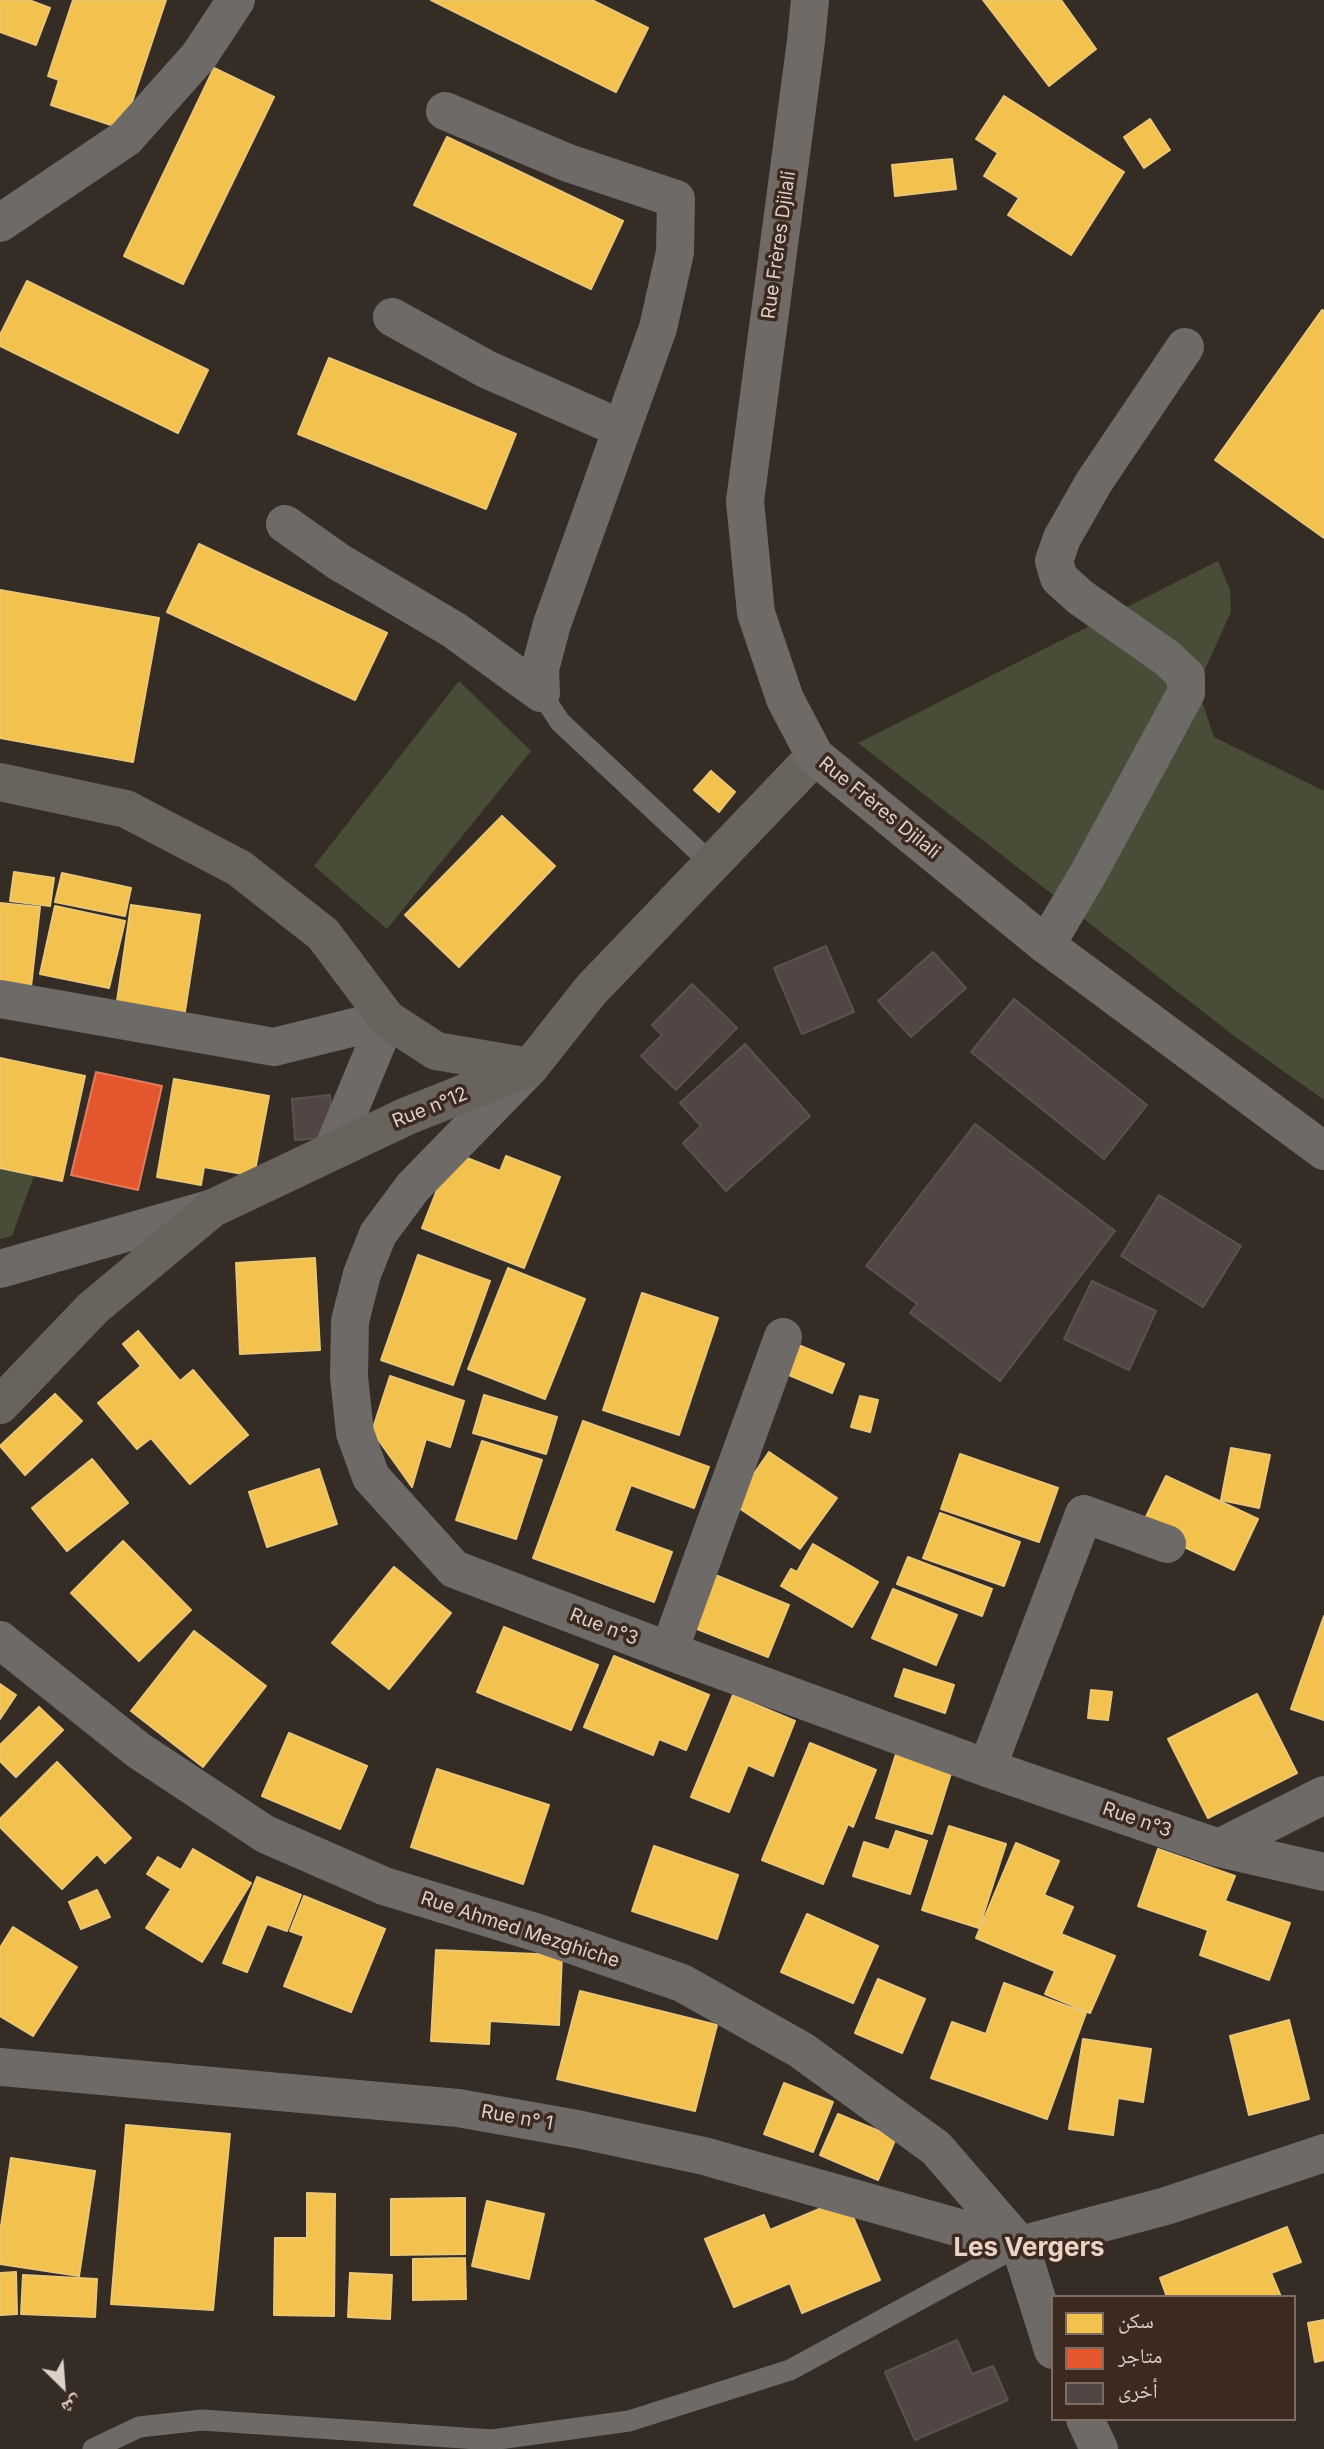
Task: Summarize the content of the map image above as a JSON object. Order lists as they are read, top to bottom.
{
  "streets": {
    "main road": ["Rue Frères Djilali", "Rue n°12"],
    "street": ["Rue n°3", "Rue Ahmed Mezghiche", "Rue n° 1"]
  },
  "crossings": [
    ["Rue Frères Djilali", "Rue n°12"],
    ["Rue n°12", "Rue n°3"],
    ["Rue Ahmed Mezghiche", "Rue n° 1"]
  ],
  "districts": ["Les Vergers"],
  "legend": ["سكن", "متاجر", "أخرى"],
  "north": "bottom right"
}
